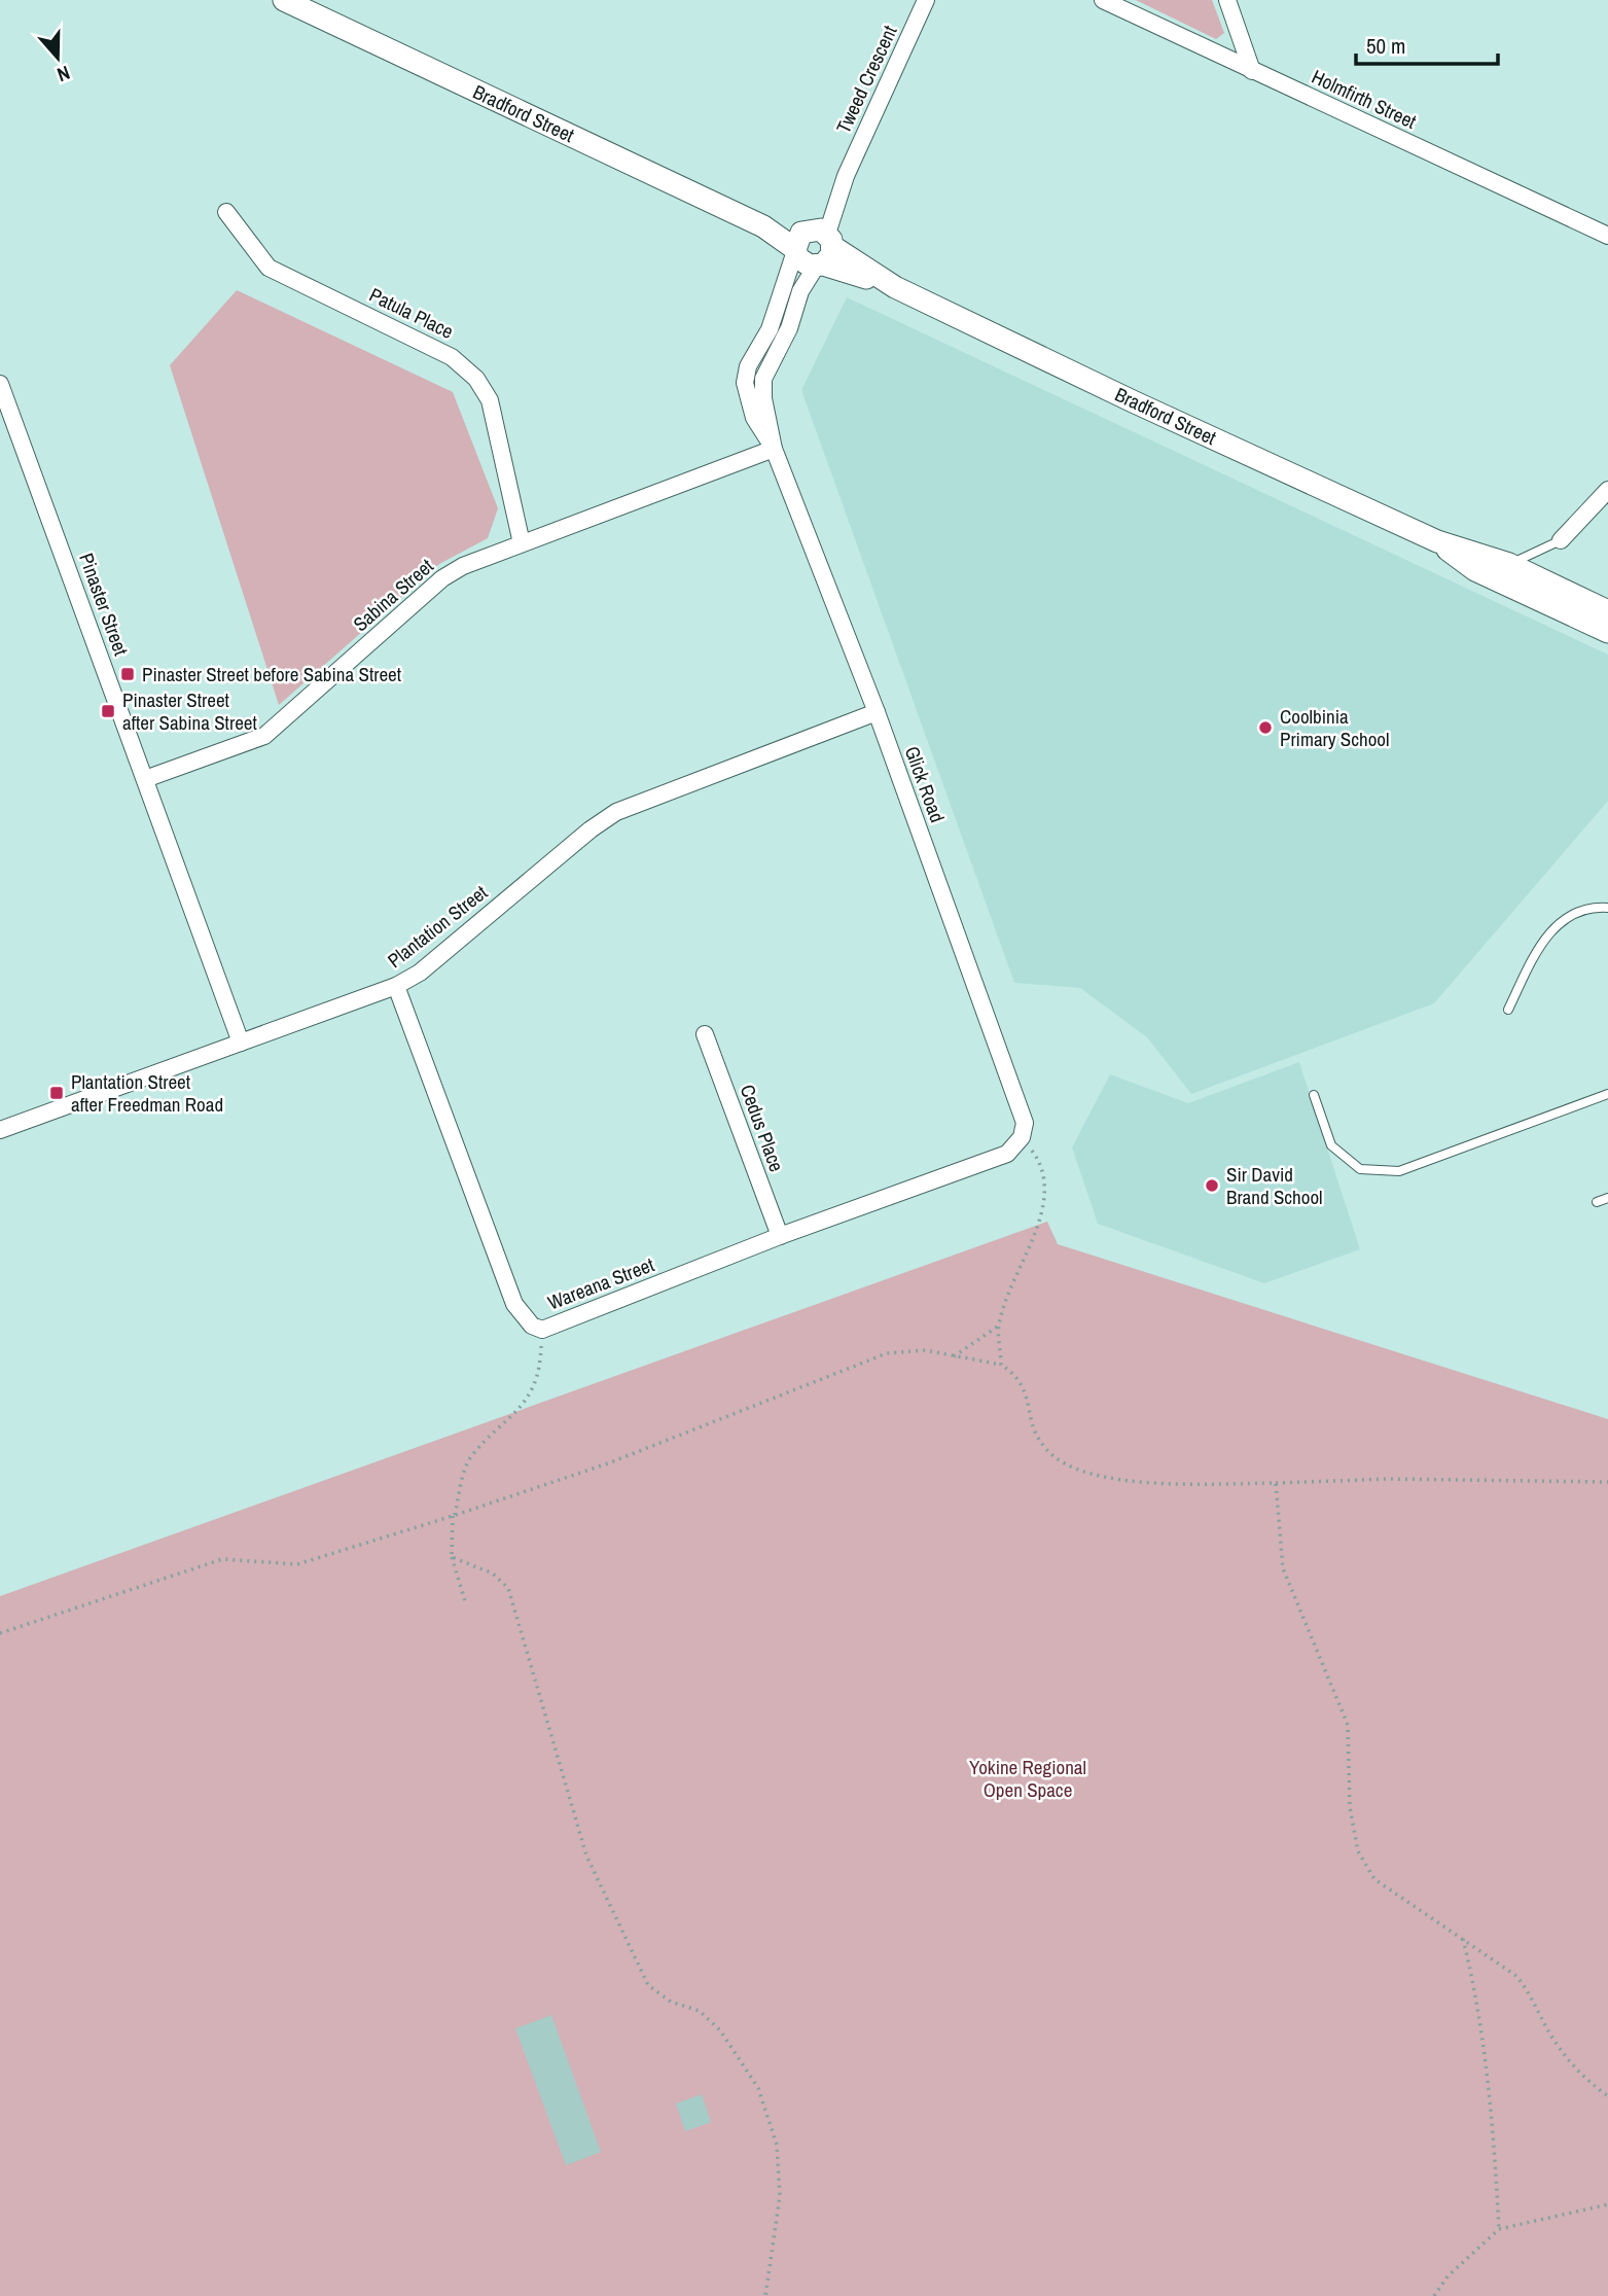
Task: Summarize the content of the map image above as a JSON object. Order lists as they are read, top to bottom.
{
  "streets": {
    "street": [
      "Tweed Crescent",
      "Holmfirth Street",
      "Bradford Street",
      "Patula Place",
      "Sabina Street",
      "Pinaster Street",
      "Glick Road",
      "Plantation Street",
      "Cedus Place",
      "Wareana Street"
    ]
  },
  "crossings": [
    ["Tweed Crescent", "Bradford Street"],
    ["Tweed Crescent", "Glick Road"],
    ["Bradford Street", "Glick Road"],
    ["Patula Place", "Sabina Street"],
    ["Sabina Street", "Pinaster Street"],
    ["Sabina Street", "Glick Road"],
    ["Pinaster Street", "Plantation Street"],
    ["Glick Road", "Plantation Street"],
    ["Glick Road", "Wareana Street"],
    ["Plantation Street", "Wareana Street"],
    ["Cedus Place", "Wareana Street"]
  ],
  "parks": ["Yokine Regional Open Space"],
  "places": {
    "transit": ["Pinaster Street before Sabina Street", "Pinaster Street after Sabina Street", "Plantation Street after Freedman Road"],
    "other": ["Coolbinia Primary School", "Sir David Brand School"]
  },
  "scale_bar": "50 m",
  "north": "bottom"
}
